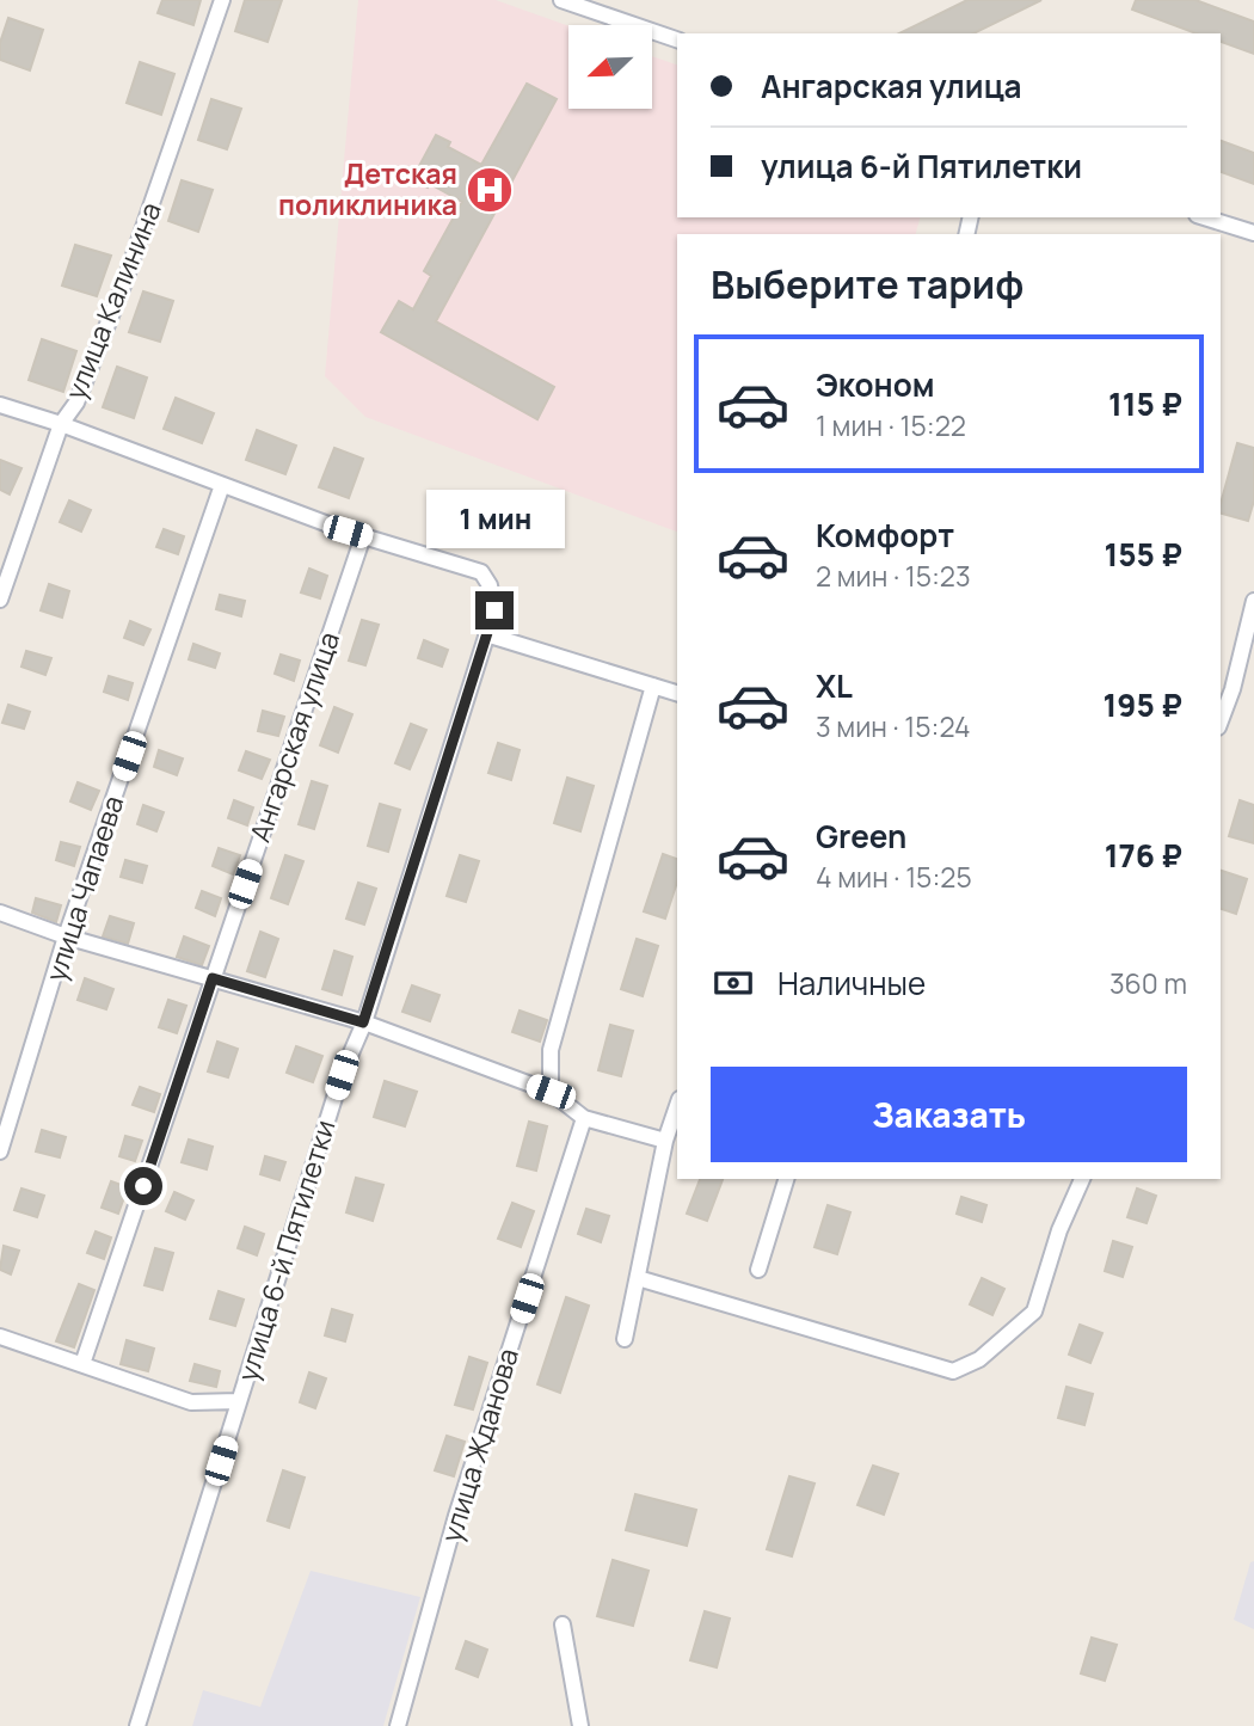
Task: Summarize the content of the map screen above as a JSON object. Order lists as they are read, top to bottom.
{
  "streets": {
    "street": [
      "улица Калинина",
      "Ангарская улица",
      "улица Чапаева",
      "улица 6-й Пятилетки",
      "улица Жданова"
    ]
  },
  "crossings": [
    ["Ангарская улица", "улица 6-й Пятилетки"]
  ],
  "places": {
    "hospital": ["Детская поликлиника"]
  },
  "north": "bottom left",
  "page": {
    "banner": ["Ангарская улица", "улица 6-й Пятилетки"],
    "heading": "Выберите тариф",
    "list": [
      {
        "name": "Эконом",
        "note": "1 мин · 15:22",
        "value": "115 ₽"
      },
      {
        "name": "Комфорт",
        "note": "2 мин · 15:23",
        "value": "155 ₽"
      },
      {
        "name": "XL",
        "note": "3 мин · 15:24",
        "value": "195 ₽"
      },
      {
        "name": "Green",
        "note": "4 мин · 15:25",
        "value": "176 ₽"
      }
    ],
    "bubble": "1 мин",
    "pay": ["Наличные", "360 m"],
    "buttons": "Заказать"
  }
}
